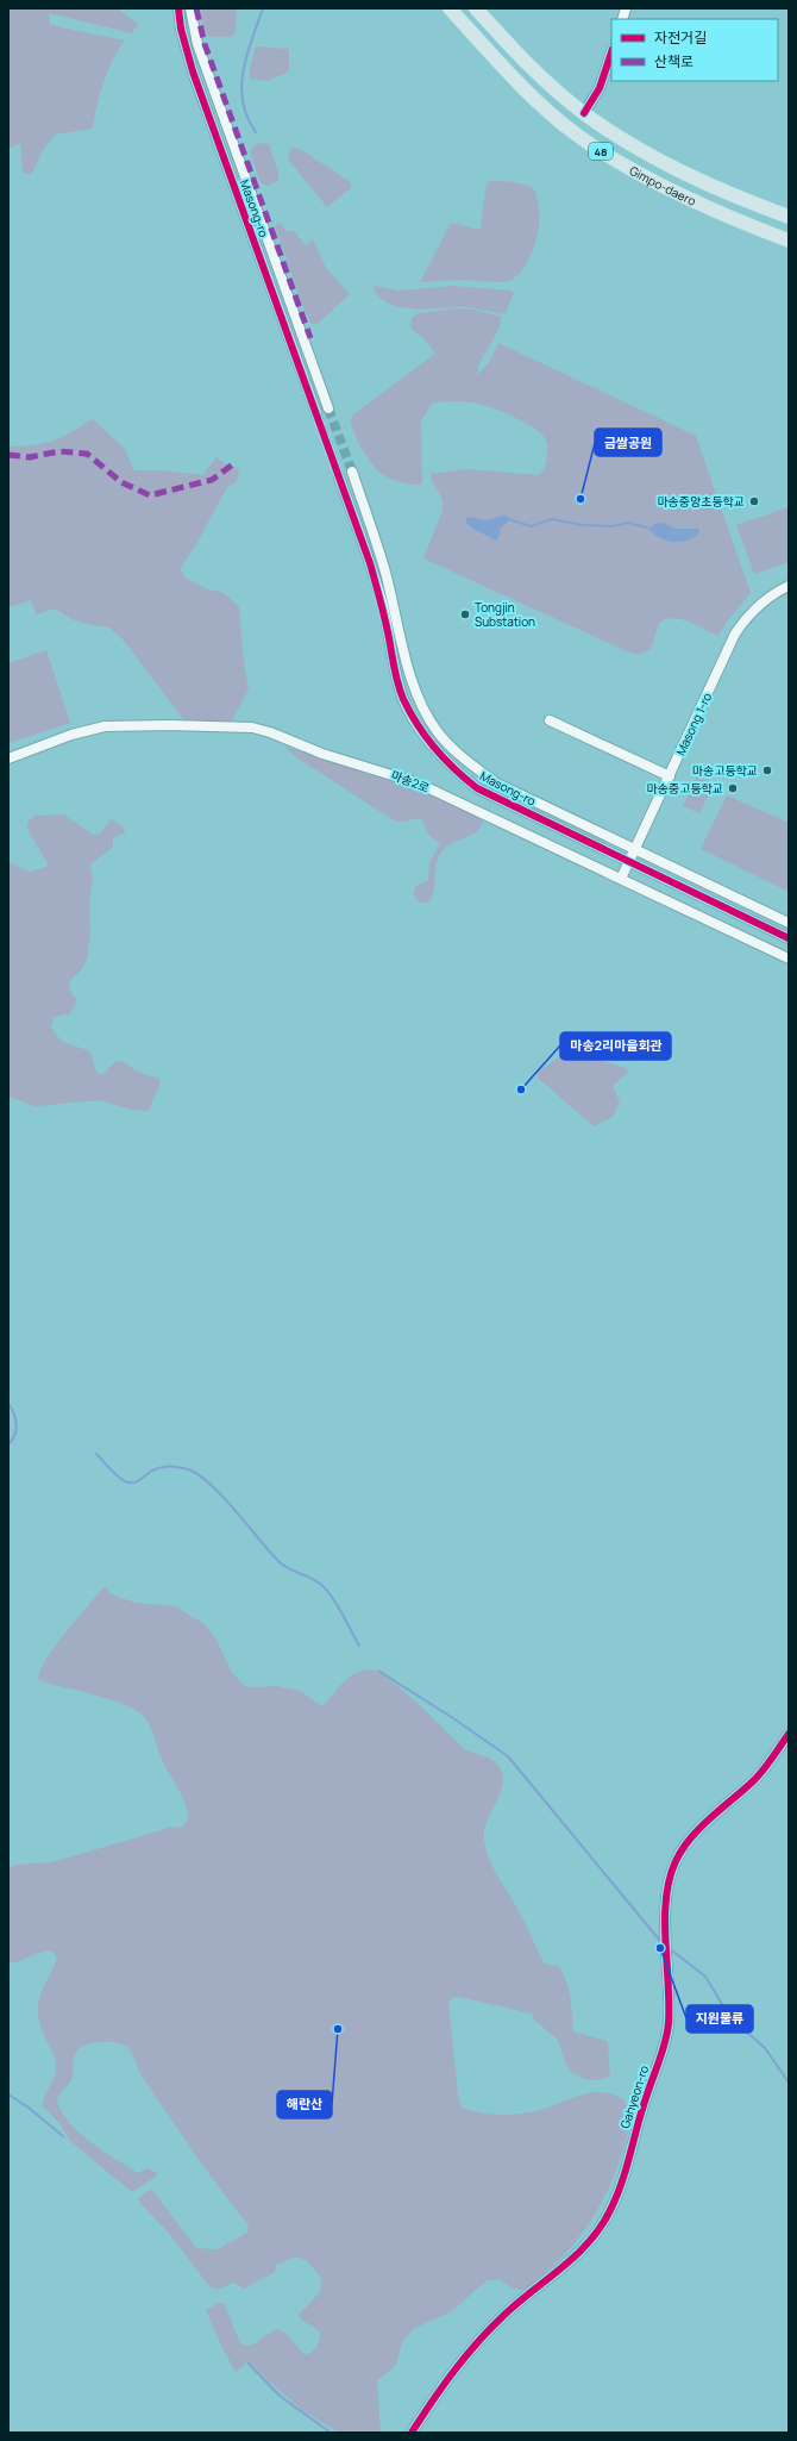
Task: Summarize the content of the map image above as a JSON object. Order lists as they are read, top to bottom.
{
  "streets": {
    "main road": ["48", "Gimpo-daero"],
    "street": [
      "Masong-ro",
      "Masong 1-ro",
      "마송2로",
      "Gahyeon-ro"
    ]
  },
  "crossings": [
    ["Masong-ro", "Masong 1-ro"],
    ["Masong 1-ro", "마송2로"]
  ],
  "places": [
    "금쌀공원",
    "마송중앙초등학교",
    "Tongjin Substation",
    "마송고등학교",
    "마송중고등학교",
    "마송2리마을회관",
    "지원물류",
    "해란산"
  ],
  "legend": ["자전거길", "산책로"]
}
